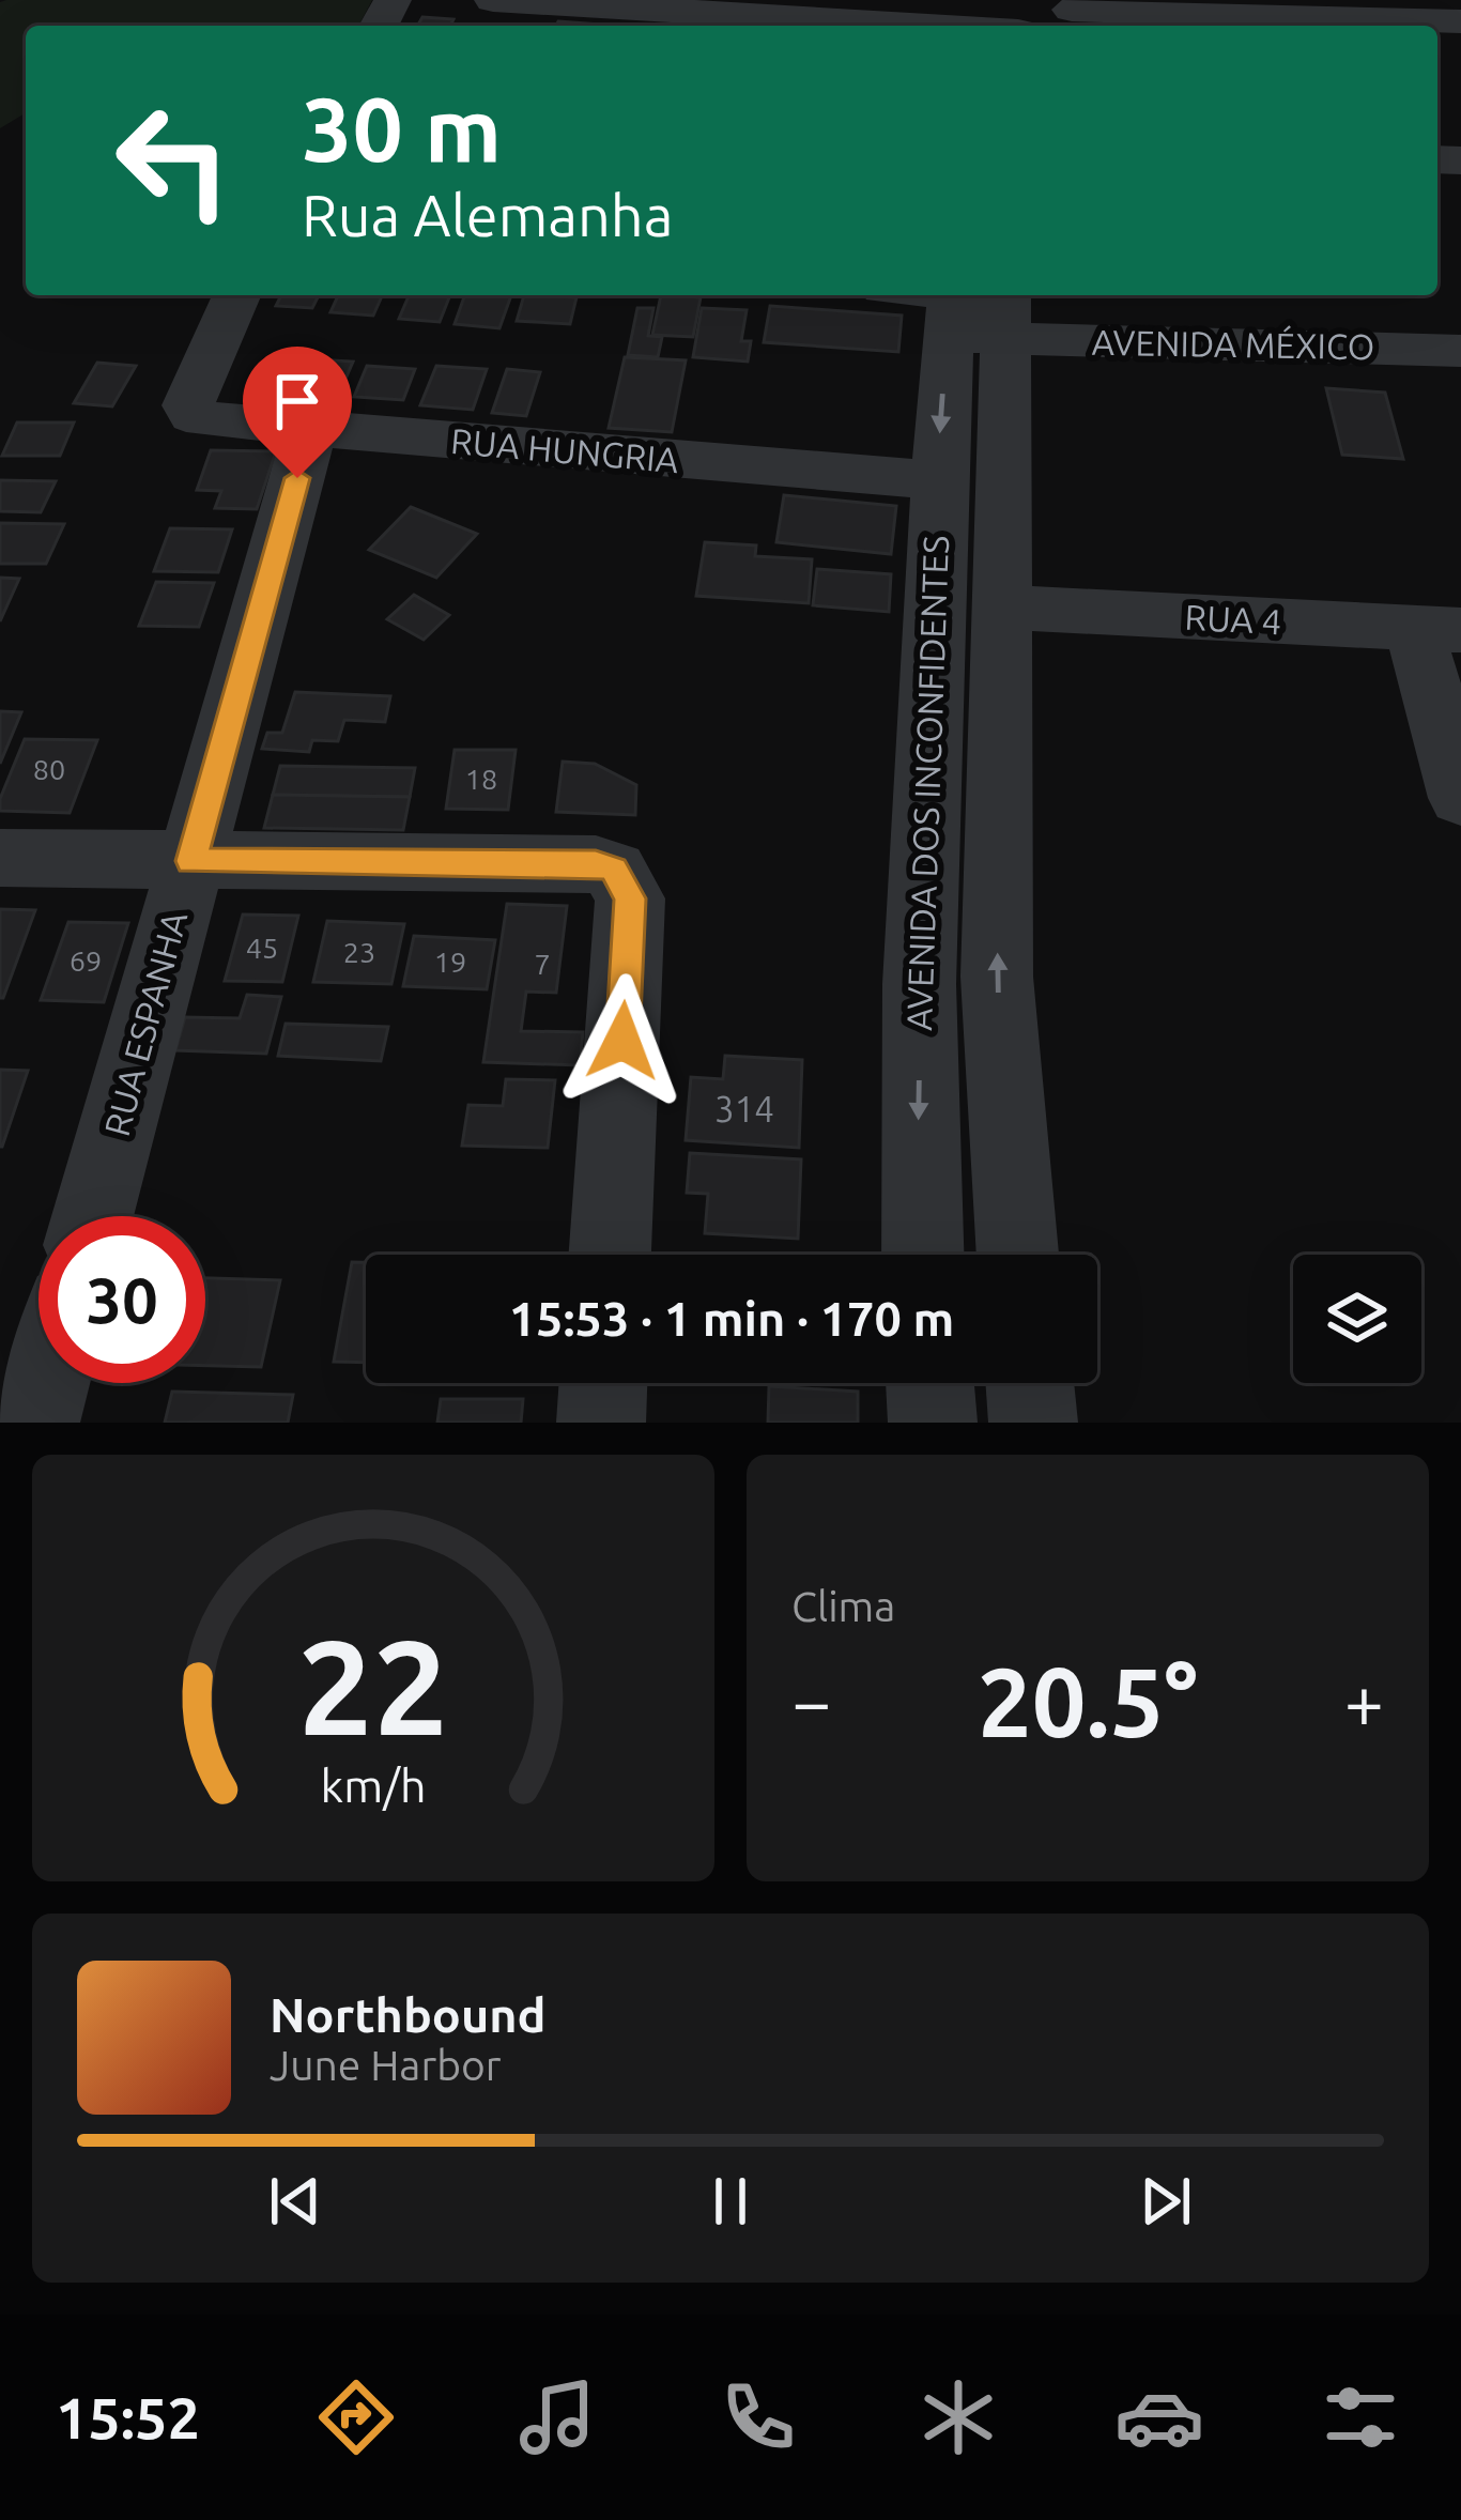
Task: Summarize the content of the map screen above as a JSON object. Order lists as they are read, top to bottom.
{
  "streets": {
    "street": [
      "AVENIDA MÉXICO",
      "RUA HUNGRIA",
      "RUA 4",
      "AVENIDA DOS INCONFIDENTES",
      "RUA ESPANHA"
    ]
  },
  "crossings": [
    ["AVENIDA MÉXICO", "AVENIDA DOS INCONFIDENTES"],
    ["RUA HUNGRIA", "AVENIDA DOS INCONFIDENTES"],
    ["RUA HUNGRIA", "RUA ESPANHA"],
    ["RUA 4", "AVENIDA DOS INCONFIDENTES"]
  ],
  "house_numbers": [
    "80",
    "18",
    "45",
    "23",
    "69",
    "19",
    "7",
    "314"
  ],
  "page": {
    "turn": ["30 m", "Rua Alemanha"],
    "limit": "30",
    "trip": "15:53 · 1 min · 170 m",
    "tile": "Clima",
    "heat": ["−", "20.5°", "+"],
    "song": ["Northbound", "June Harbor"],
    "tabs": "15:52",
    "gauge": ["22", "km/h"]
  }
}
